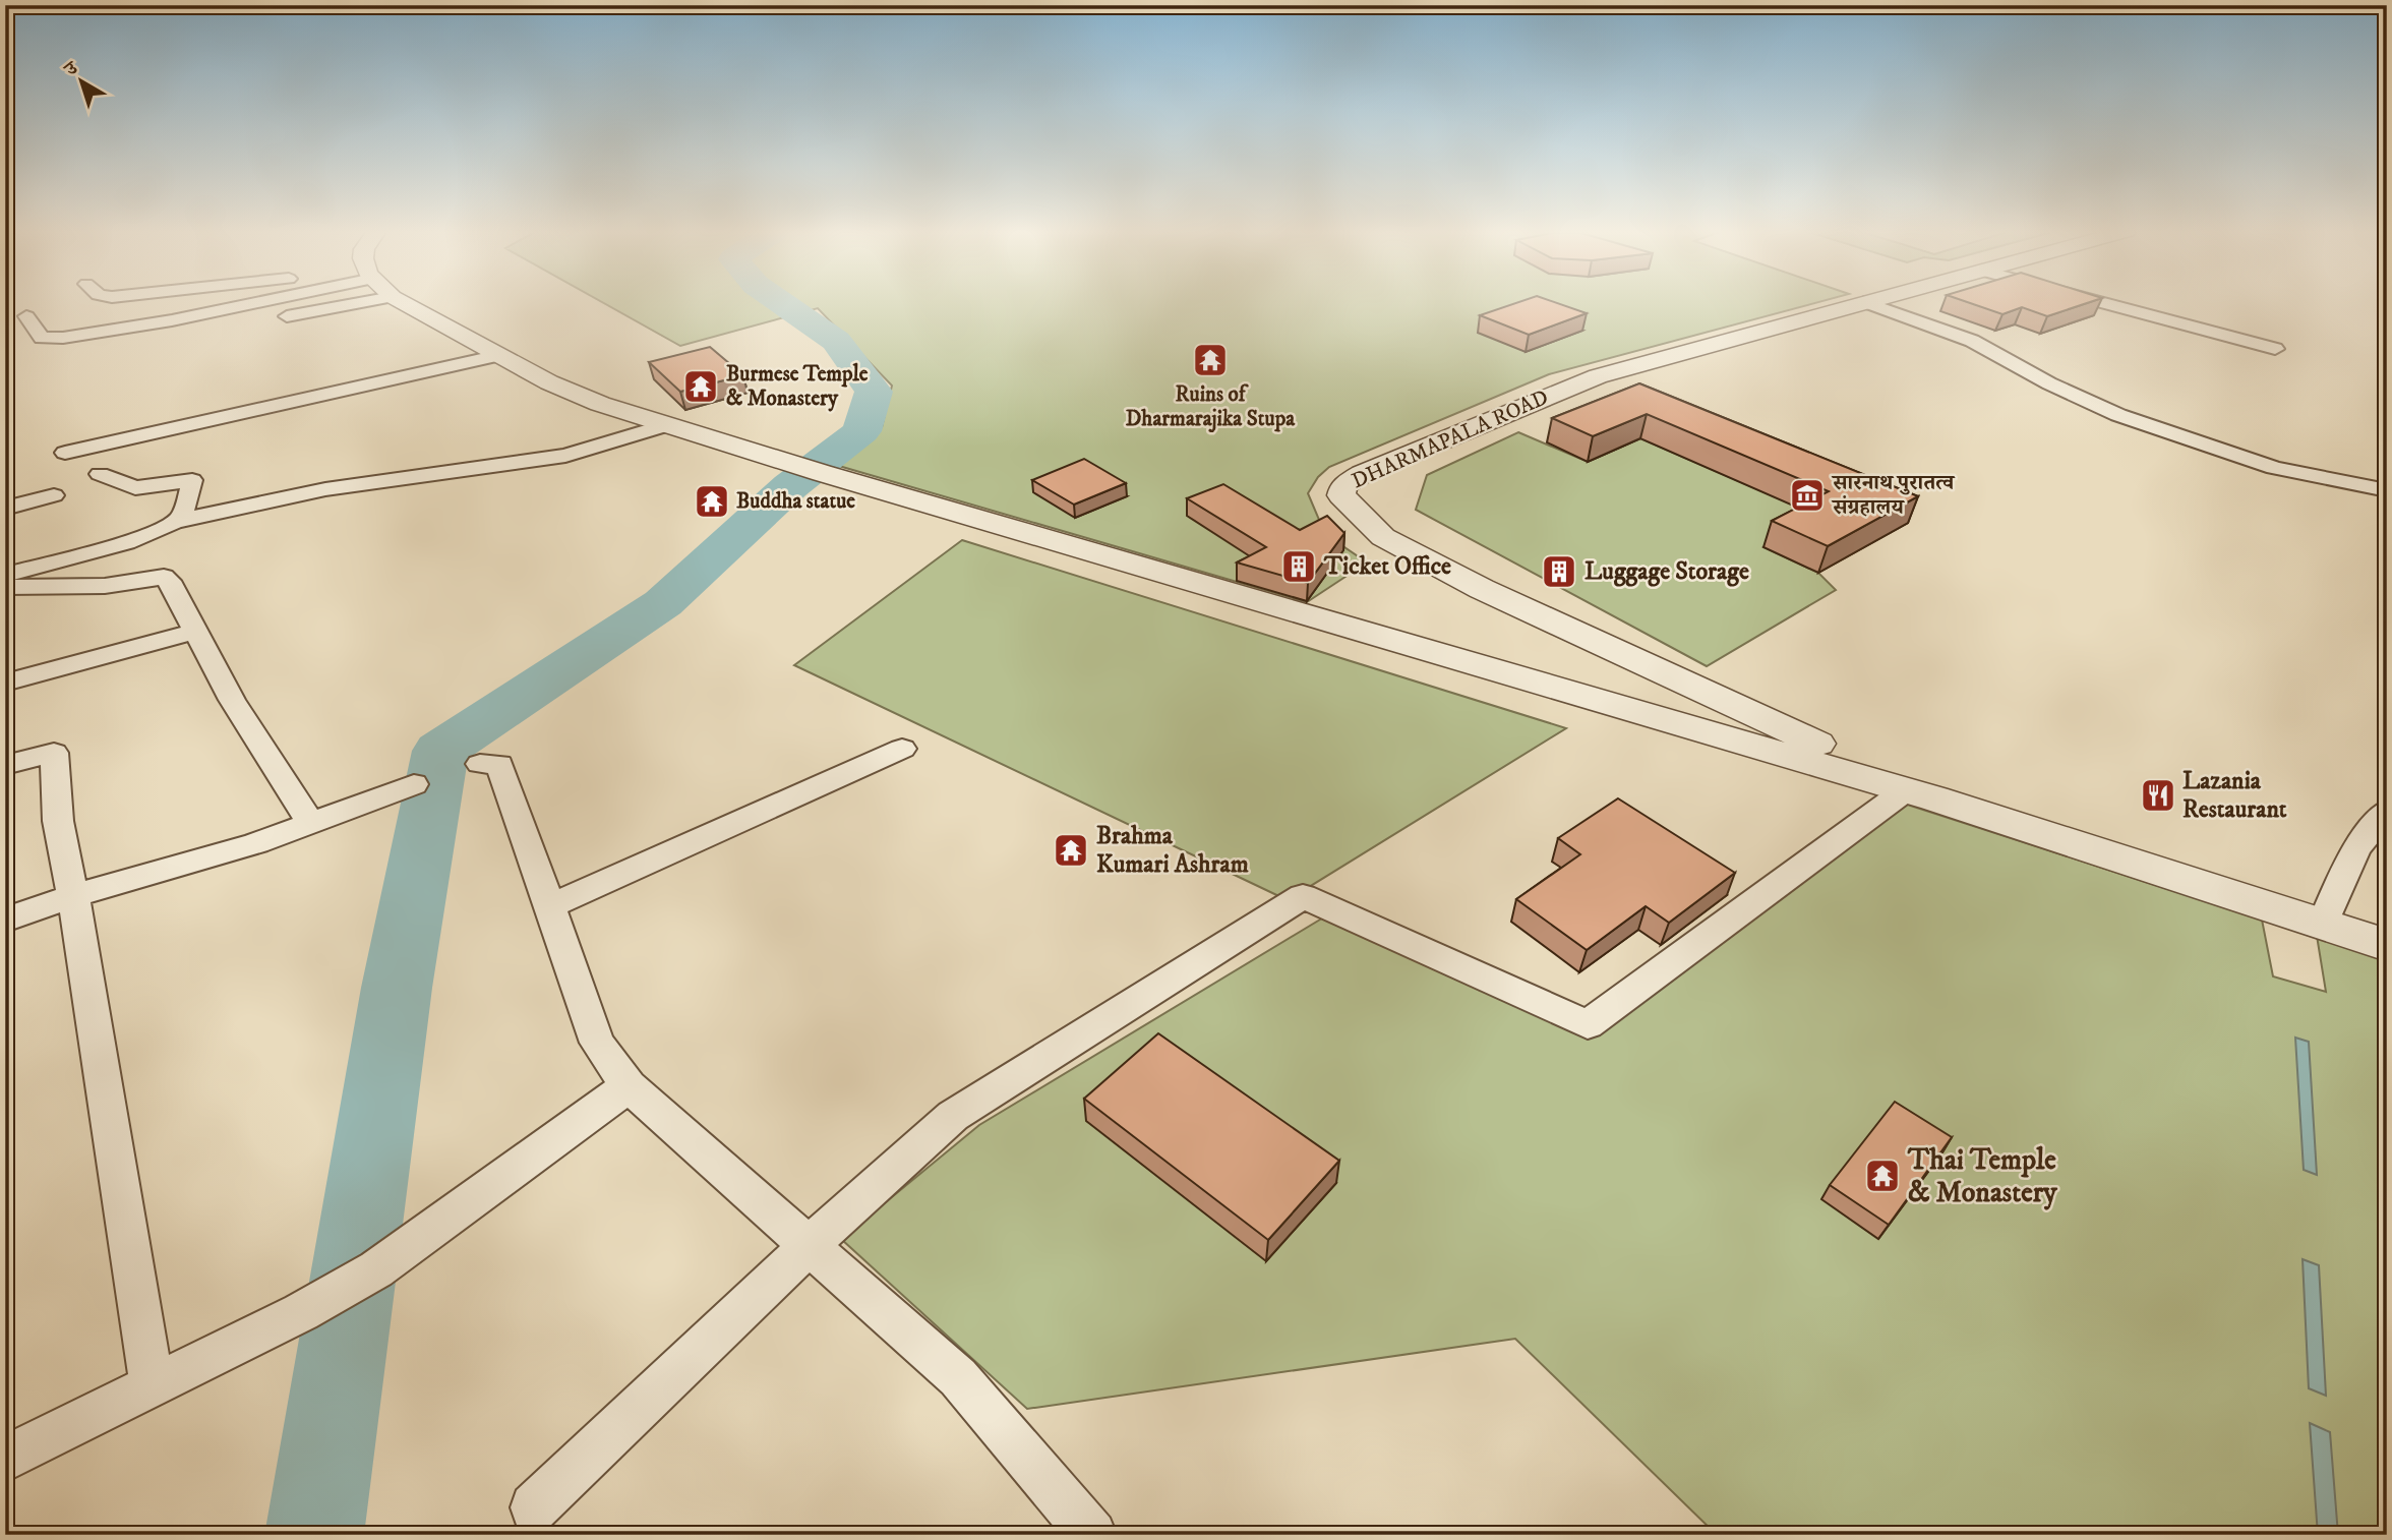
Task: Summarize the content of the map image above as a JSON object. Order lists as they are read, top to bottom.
{
  "streets": {
    "street": ["DHARMAPALA ROAD"]
  },
  "places": {
    "temple": [
      "Ruins of Dharmarajika Stupa",
      "Burmese Temple & Monastery",
      "Buddha statue",
      "Brahma Kumari Ashram",
      "Thai Temple & Monastery"
    ],
    "museum": ["सारनाथ पुरातत्व संग्रहालय"],
    "building": ["Ticket Office", "Luggage Storage"],
    "restaurant": ["Lazania Restaurant"]
  },
  "north": "top left"
}
